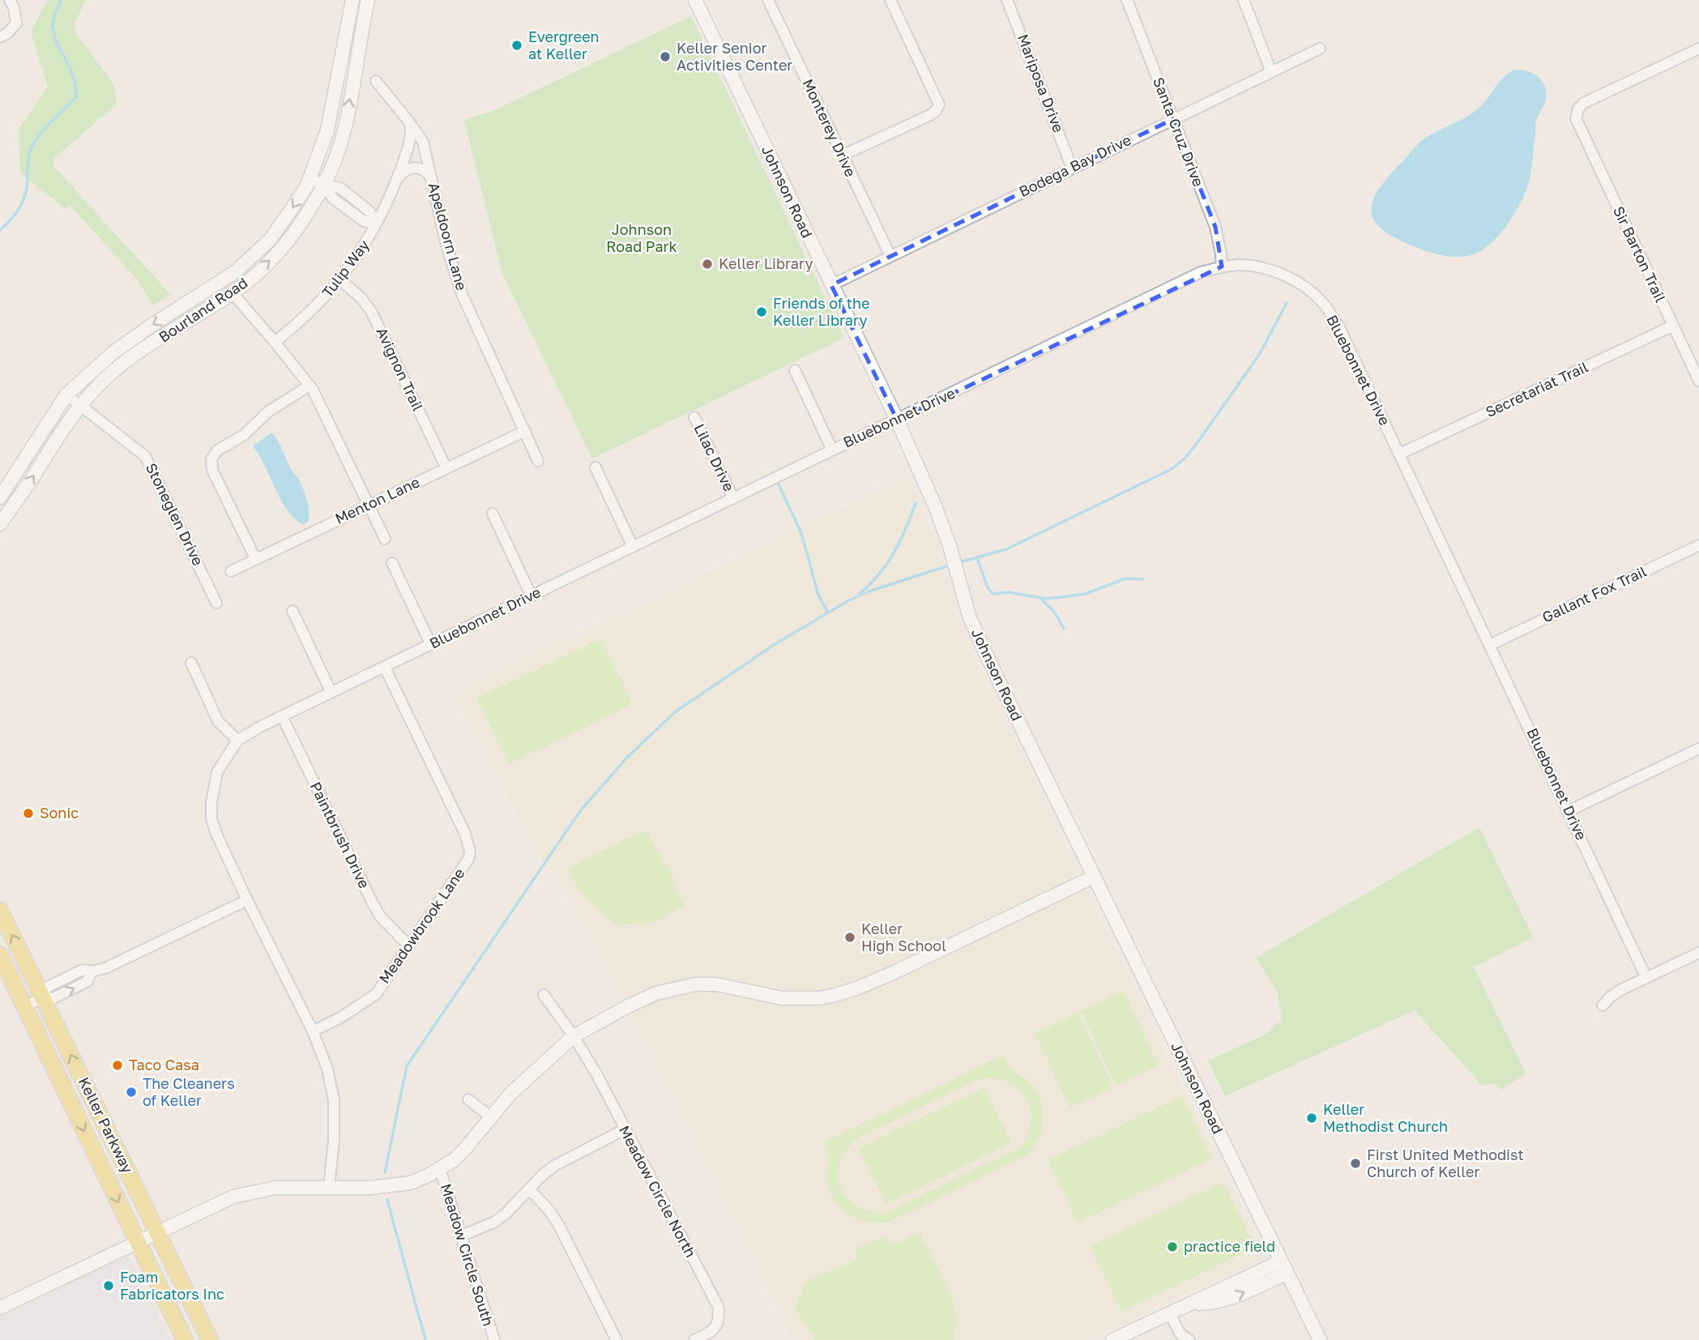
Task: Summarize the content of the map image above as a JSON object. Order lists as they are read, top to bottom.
{
  "streets": {
    "main road": ["Johnson Road", "Bourland Road", "Keller Parkway"],
    "street": [
      "Mariposa Drive",
      "Monterey Drive",
      "Santa Cruz Drive",
      "Bodega Bay Drive",
      "Apeldoorn Lane",
      "Sir Barton Trail",
      "Tulip Way",
      "Avignon Trail",
      "Bluebonnet Drive",
      "Secretariat Trail",
      "Lilac Drive",
      "Menton Lane",
      "Stoneglen Drive",
      "Gallant Fox Trail",
      "Paintbrush Drive",
      "Meadowbrook Lane",
      "Meadow Circle North",
      "Meadow Circle South"
    ]
  },
  "crossings": [
    ["Mariposa Drive", "Bodega Bay Drive"],
    ["Monterey Drive", "Bodega Bay Drive"],
    ["Santa Cruz Drive", "Bodega Bay Drive"],
    ["Santa Cruz Drive", "Bluebonnet Drive"],
    ["Bodega Bay Drive", "Johnson Road"],
    ["Johnson Road", "Bluebonnet Drive"],
    ["Apeldoorn Lane", "Tulip Way"],
    ["Apeldoorn Lane", "Menton Lane"],
    ["Sir Barton Trail", "Secretariat Trail"],
    ["Tulip Way", "Avignon Trail"],
    ["Bourland Road", "Stoneglen Drive"],
    ["Avignon Trail", "Menton Lane"],
    ["Bluebonnet Drive", "Secretariat Trail"],
    ["Bluebonnet Drive", "Lilac Drive"],
    ["Bluebonnet Drive", "Gallant Fox Trail"],
    ["Bluebonnet Drive", "Paintbrush Drive"],
    ["Bluebonnet Drive", "Meadowbrook Lane"],
    ["Paintbrush Drive", "Meadowbrook Lane"]
  ],
  "parks": ["Johnson Road Park"],
  "places": [
    "Evergreen at Keller",
    "Keller Senior Activities Center",
    "Keller Library",
    "Friends of the Keller Library",
    "Sonic",
    "Keller High School",
    "Taco Casa",
    "The Cleaners of Keller",
    "Keller Methodist Church",
    "First United Methodist Church of Keller",
    "practice field",
    "Foam Fabricators Inc"
  ]
}
